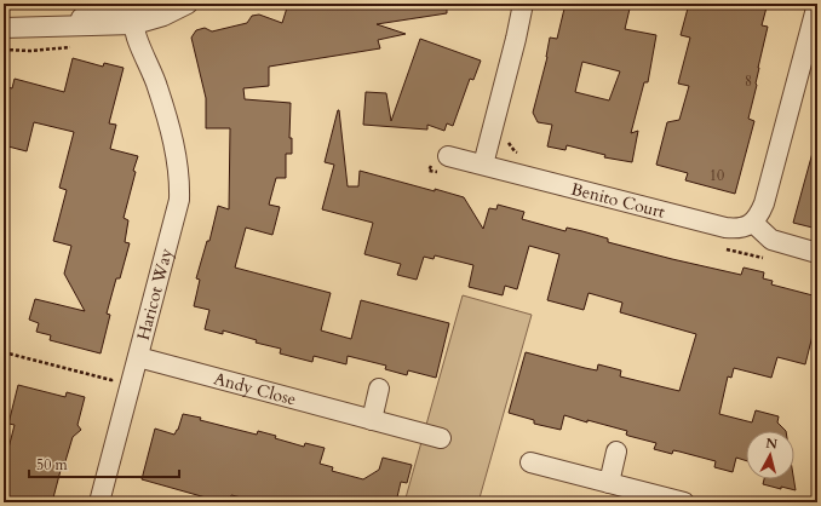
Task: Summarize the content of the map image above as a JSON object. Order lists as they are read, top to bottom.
{
  "streets": {
    "street": ["Benito Court", "Haricot Way", "Andy Close"]
  },
  "crossings": [
    ["Haricot Way", "Andy Close"]
  ],
  "house_numbers": ["8", "10"],
  "scale_bar": "50 m",
  "north": "top"
}
